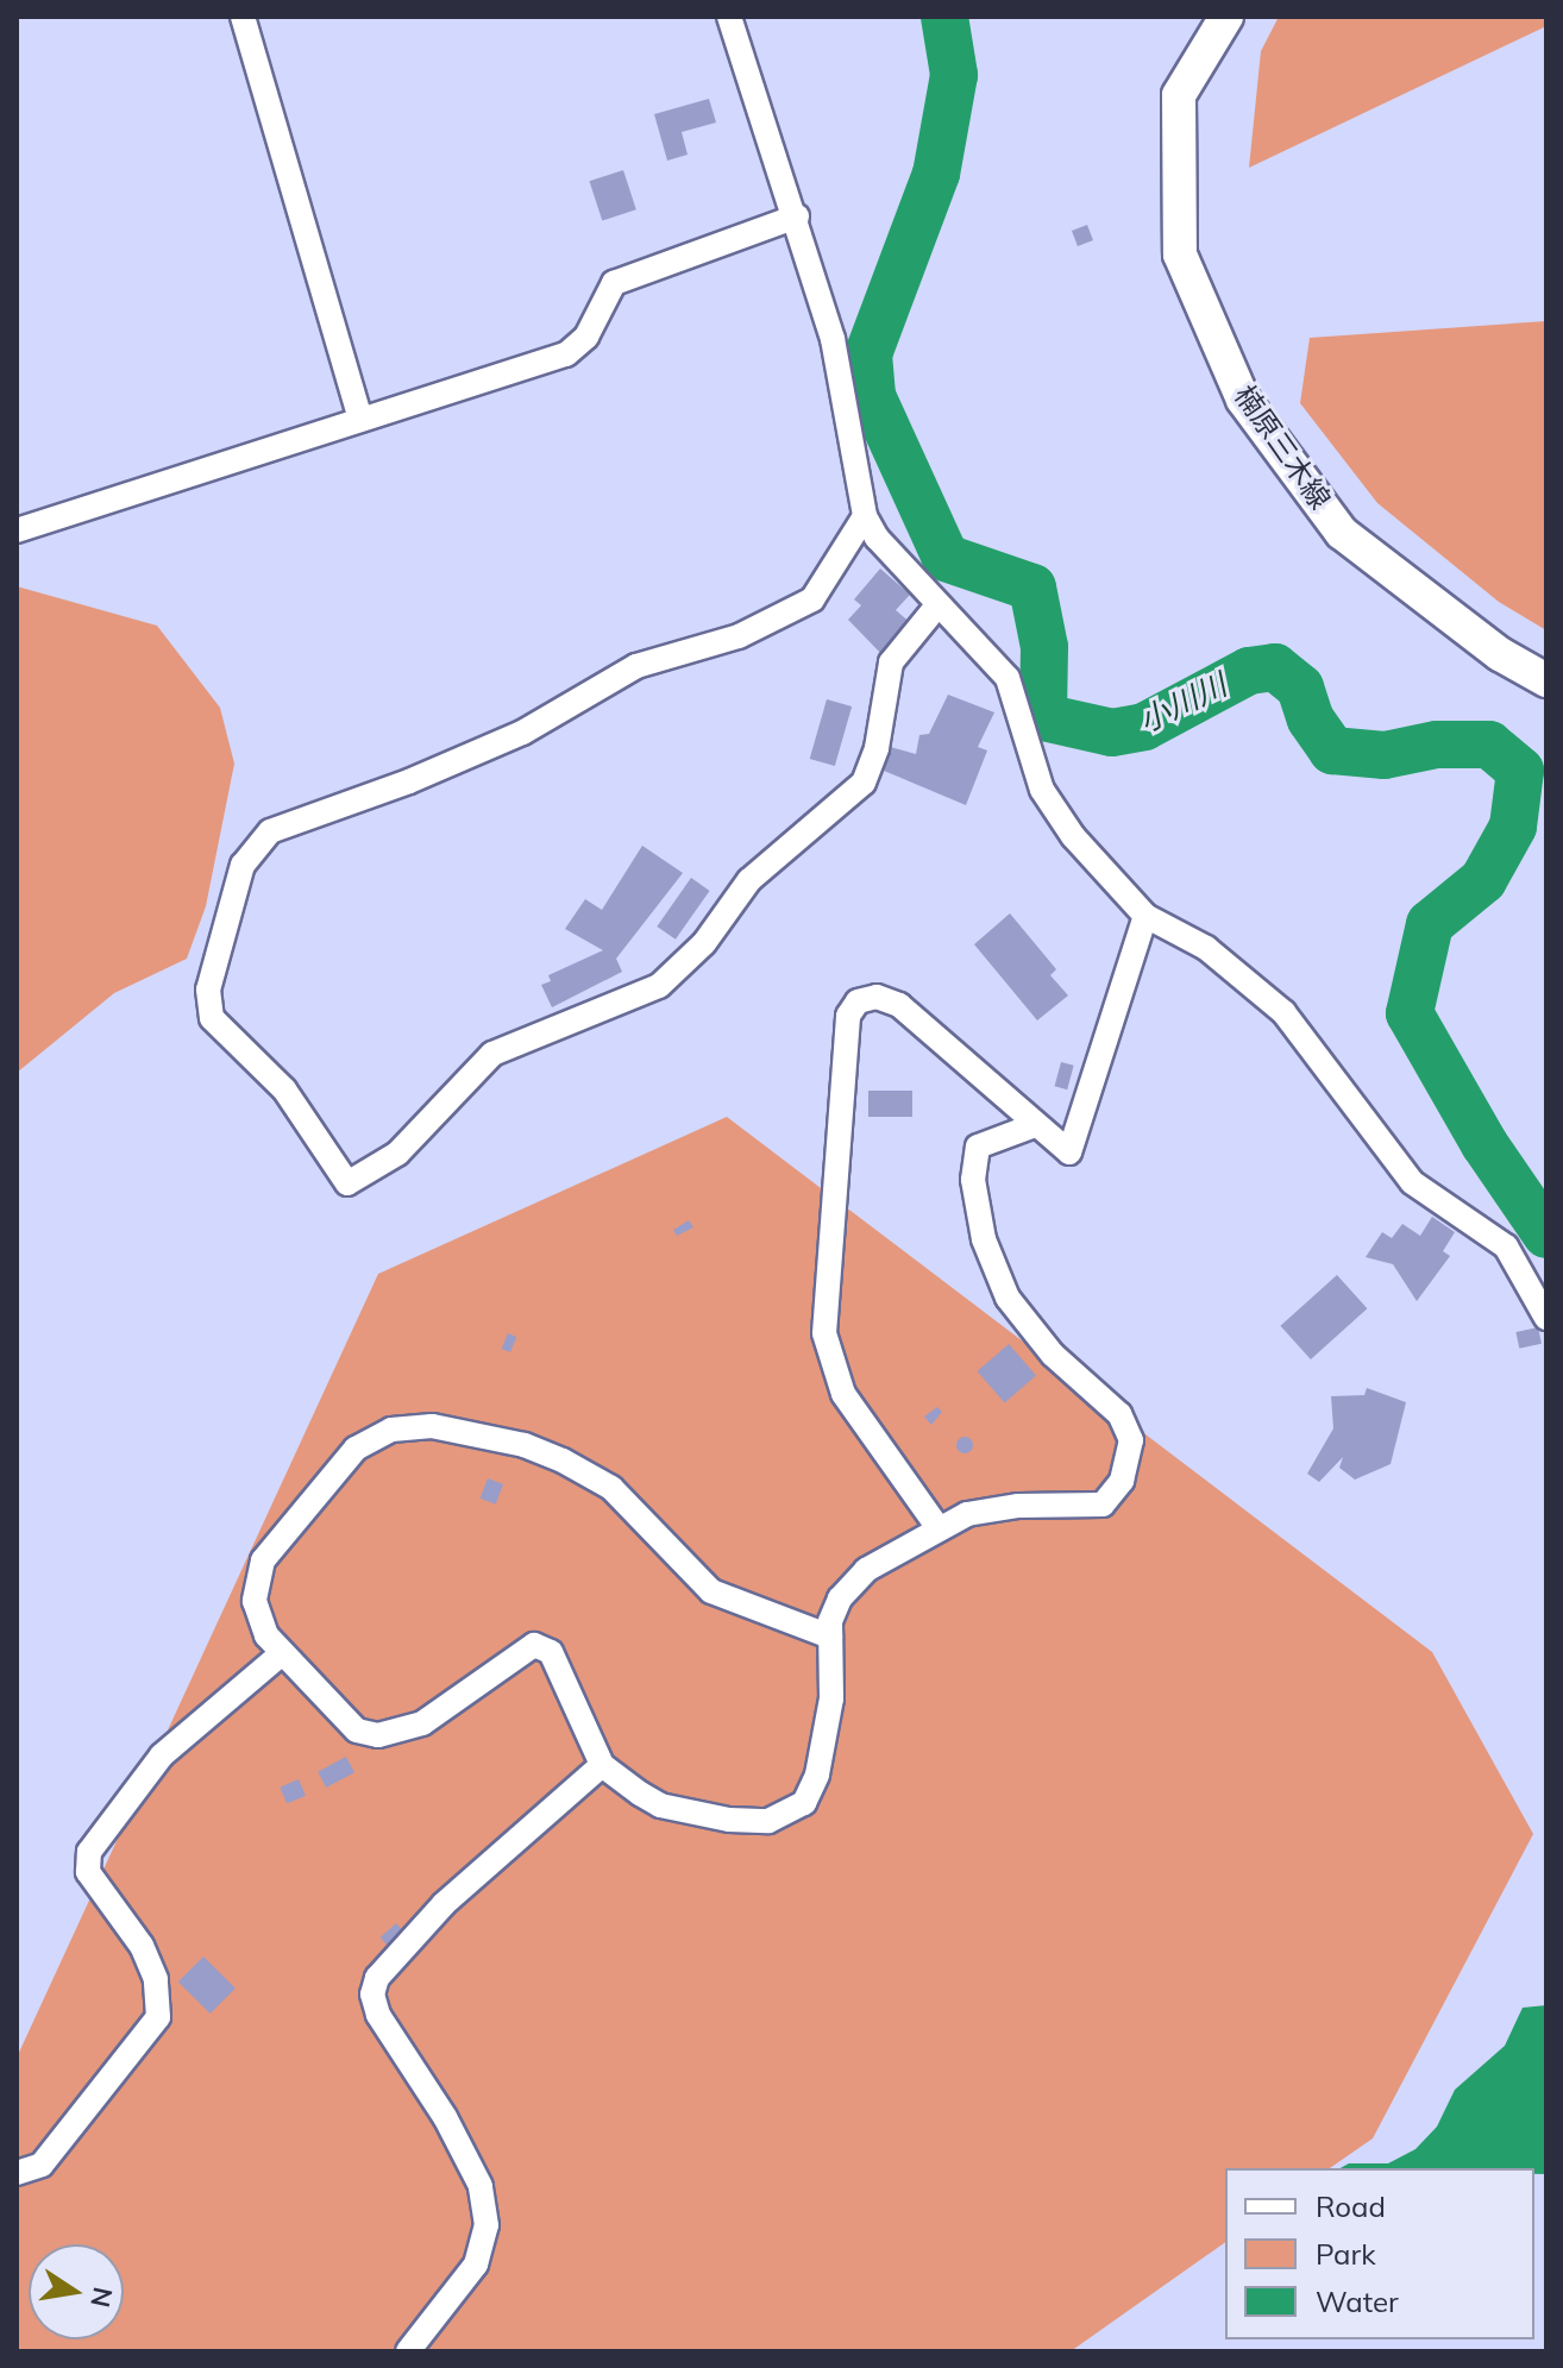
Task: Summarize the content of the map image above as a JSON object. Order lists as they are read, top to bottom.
{
  "streets": {
    "main road": ["楠原三木線"]
  },
  "water": ["小川川"],
  "legend": ["Road", "Park", "Water"],
  "north": "right"
}
